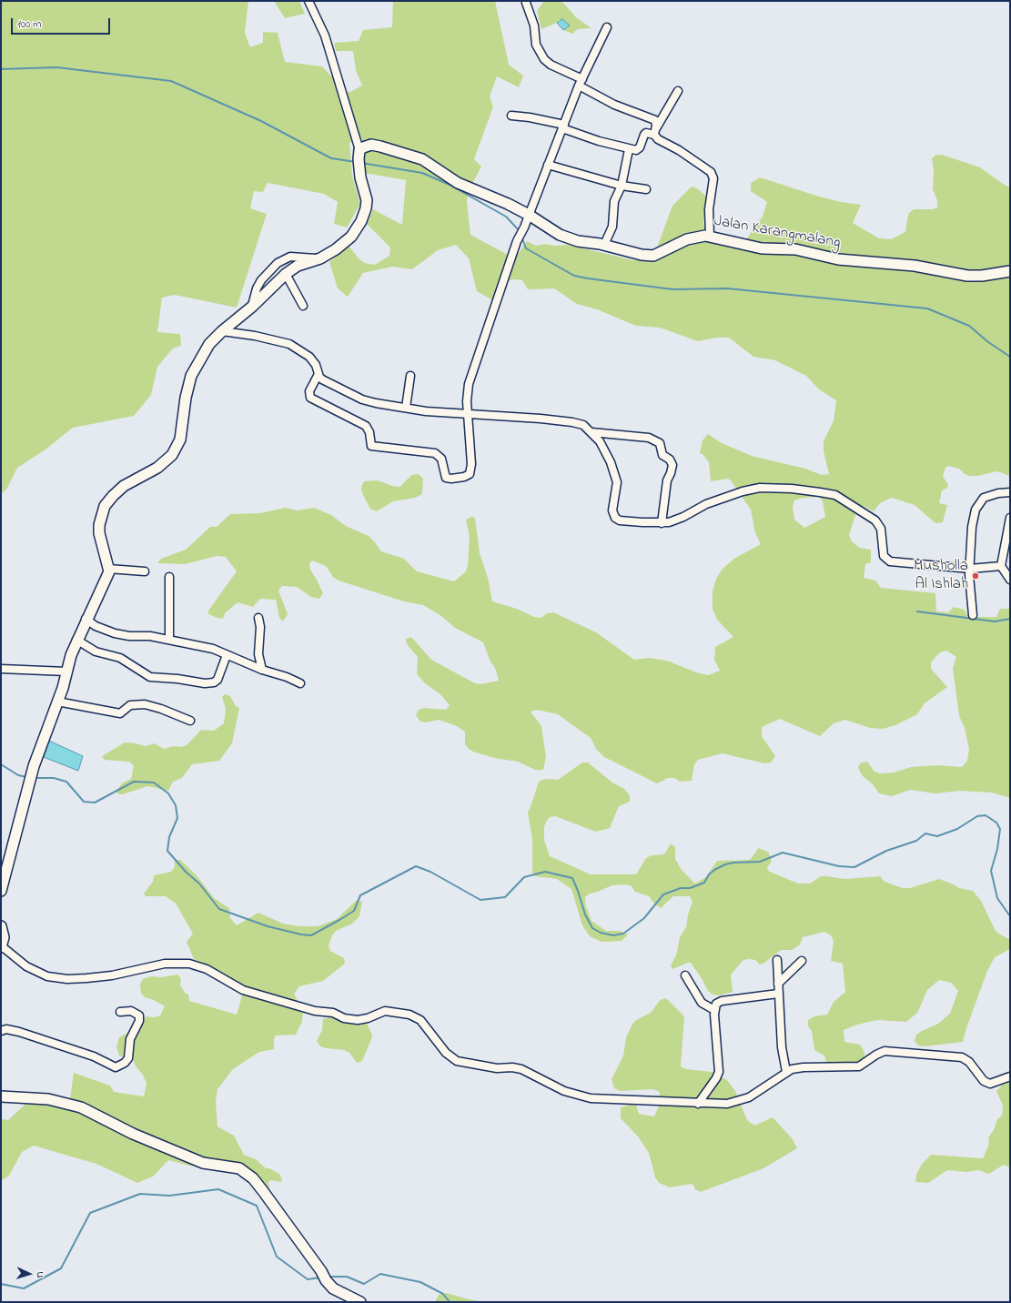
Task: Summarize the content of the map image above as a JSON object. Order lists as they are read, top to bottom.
{
  "streets": {
    "street": ["Jalan Karangmalang"]
  },
  "places": ["Musholla Al Ishlah"],
  "scale_bar": "100 m",
  "north": "right"
}
